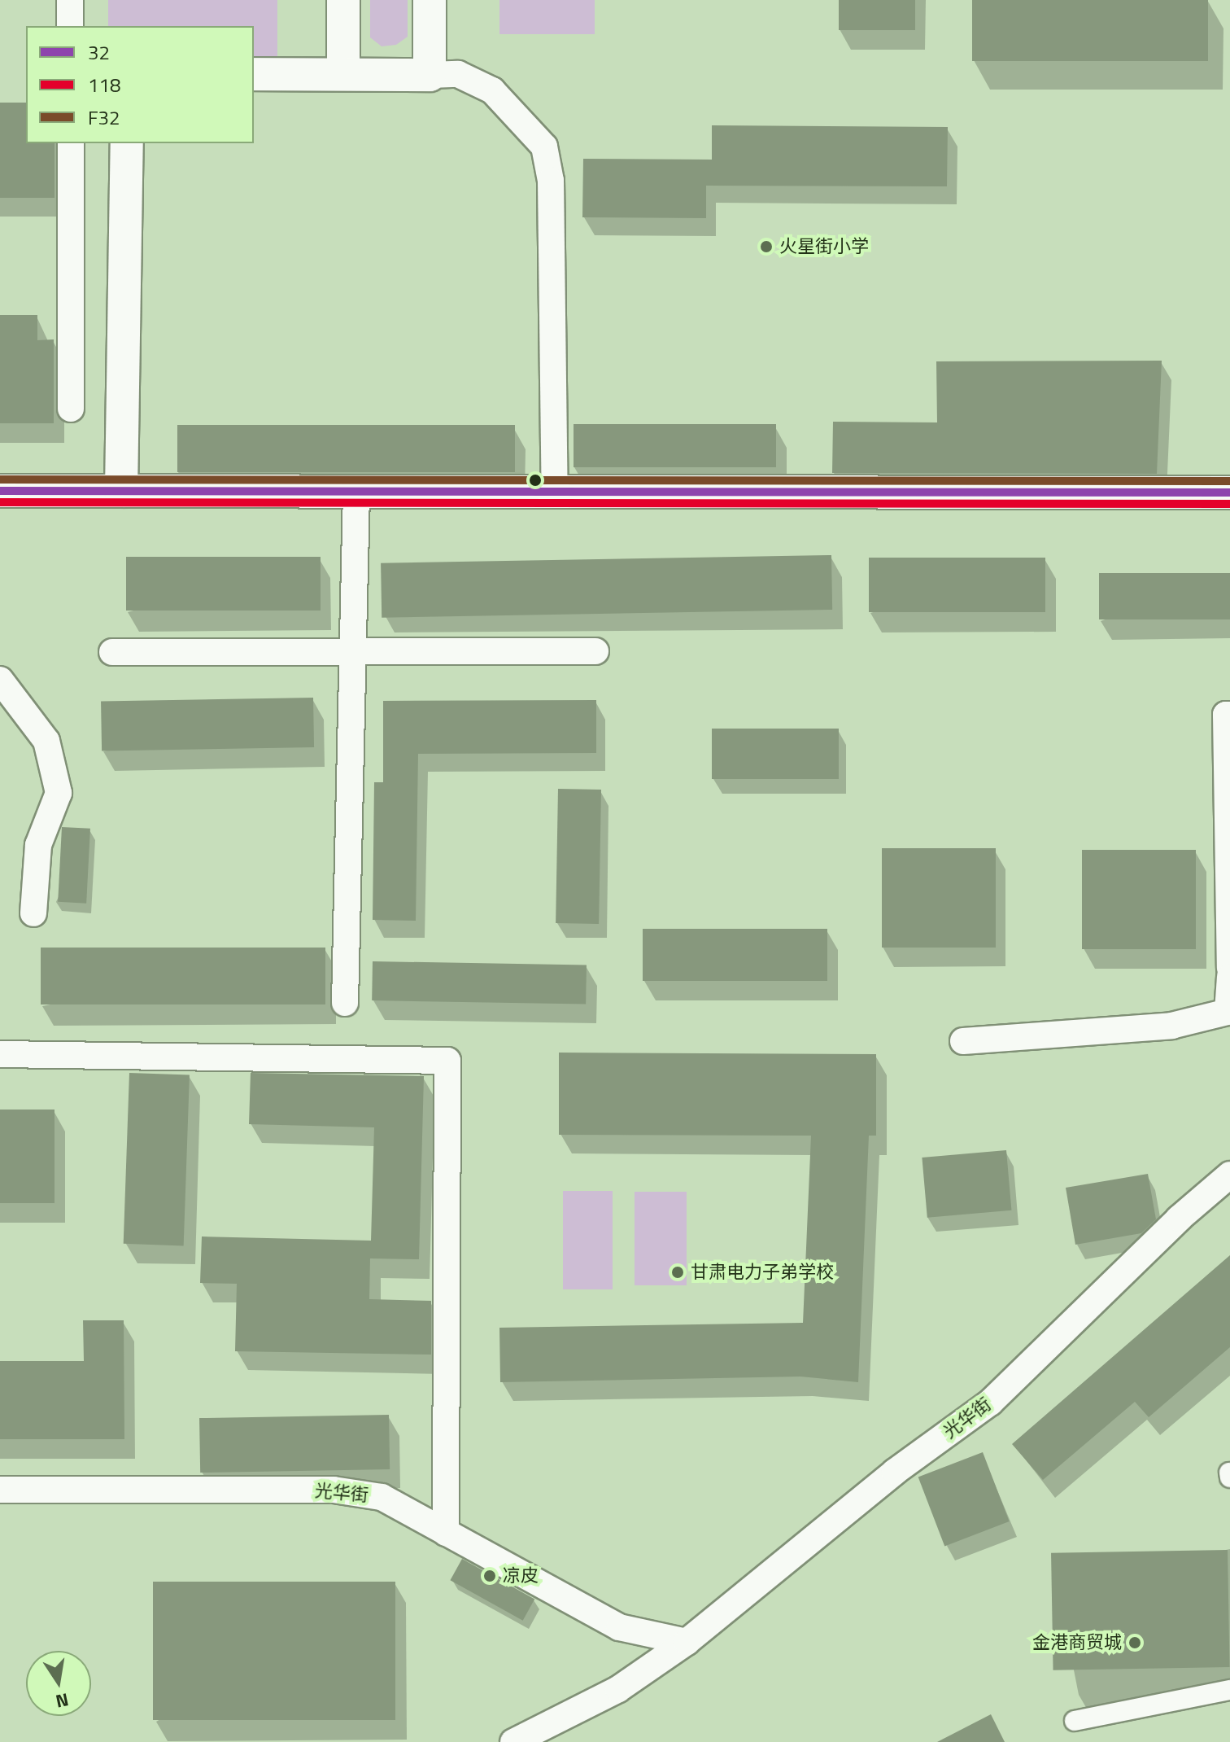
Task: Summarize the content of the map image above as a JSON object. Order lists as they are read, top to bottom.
{
  "streets": {
    "street": ["光华街"]
  },
  "places": [
    "火星街小学",
    "甘肃电力子弟学校",
    "凉皮",
    "金港商贸城"
  ],
  "lines": ["transit line F32", "transit line 32", "transit line 118"],
  "legend": ["32", "118", "F32"],
  "north": "bottom"
}
